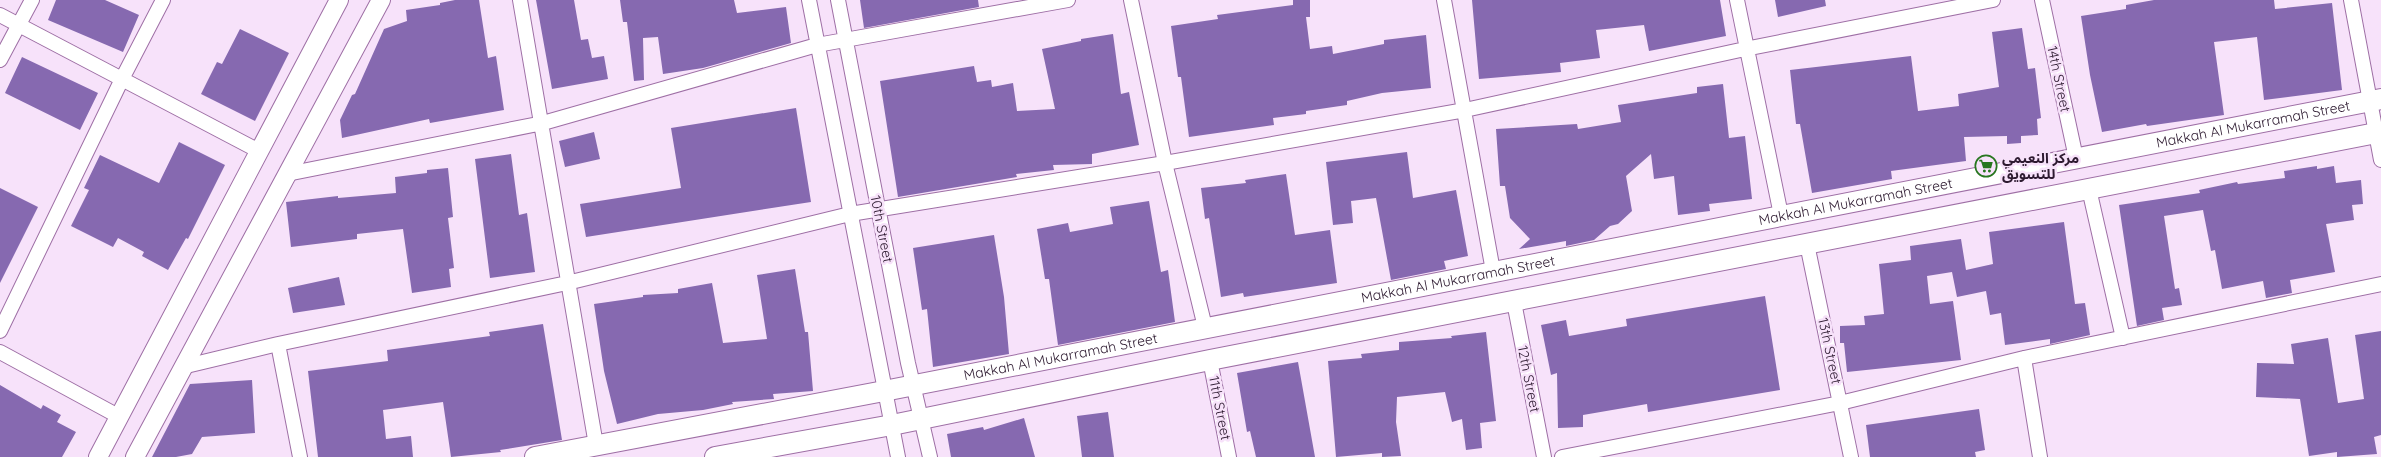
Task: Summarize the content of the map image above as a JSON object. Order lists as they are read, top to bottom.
{
  "streets": {
    "main road": ["Makkah Al Mukarramah Street"],
    "street": [
      "14th Street",
      "10th Street",
      "13th Street",
      "12th Street",
      "11th Street"
    ]
  },
  "crossings": [
    ["14th Street", "Makkah Al Mukarramah Street"],
    ["Makkah Al Mukarramah Street", "10th Street"]
  ],
  "places": {
    "supermarket": ["مركز النعيمي للتسويق"]
  }
}
